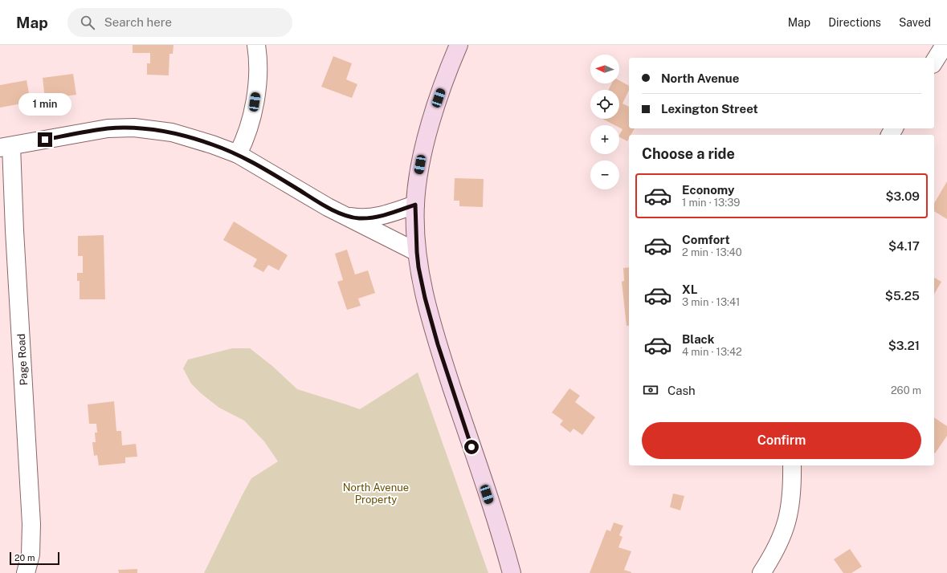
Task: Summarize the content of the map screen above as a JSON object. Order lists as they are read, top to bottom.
{
  "streets": {
    "street": ["Page Road"]
  },
  "parks": ["North Avenue Property"],
  "scale_bar": "20 m",
  "north": "left",
  "page": {
    "header": "Map",
    "search": "Search here",
    "nav": ["Map", "Directions", "Saved"],
    "map_buttons": ["+", "−"],
    "banner": ["North Avenue", "Lexington Street"],
    "bubble": "1 min",
    "heading": "Choose a ride",
    "list": [
      {
        "name": "Economy",
        "note": "1 min · 13:39",
        "value": "$3.09"
      },
      {
        "name": "Comfort",
        "note": "2 min · 13:40",
        "value": "$4.17"
      },
      {
        "name": "XL",
        "note": "3 min · 13:41",
        "value": "$5.25"
      },
      {
        "name": "Black",
        "note": "4 min · 13:42",
        "value": "$3.21"
      }
    ],
    "pay": ["Cash", "260 m"],
    "buttons": "Confirm",
    "scale": "20 m"
  }
}
